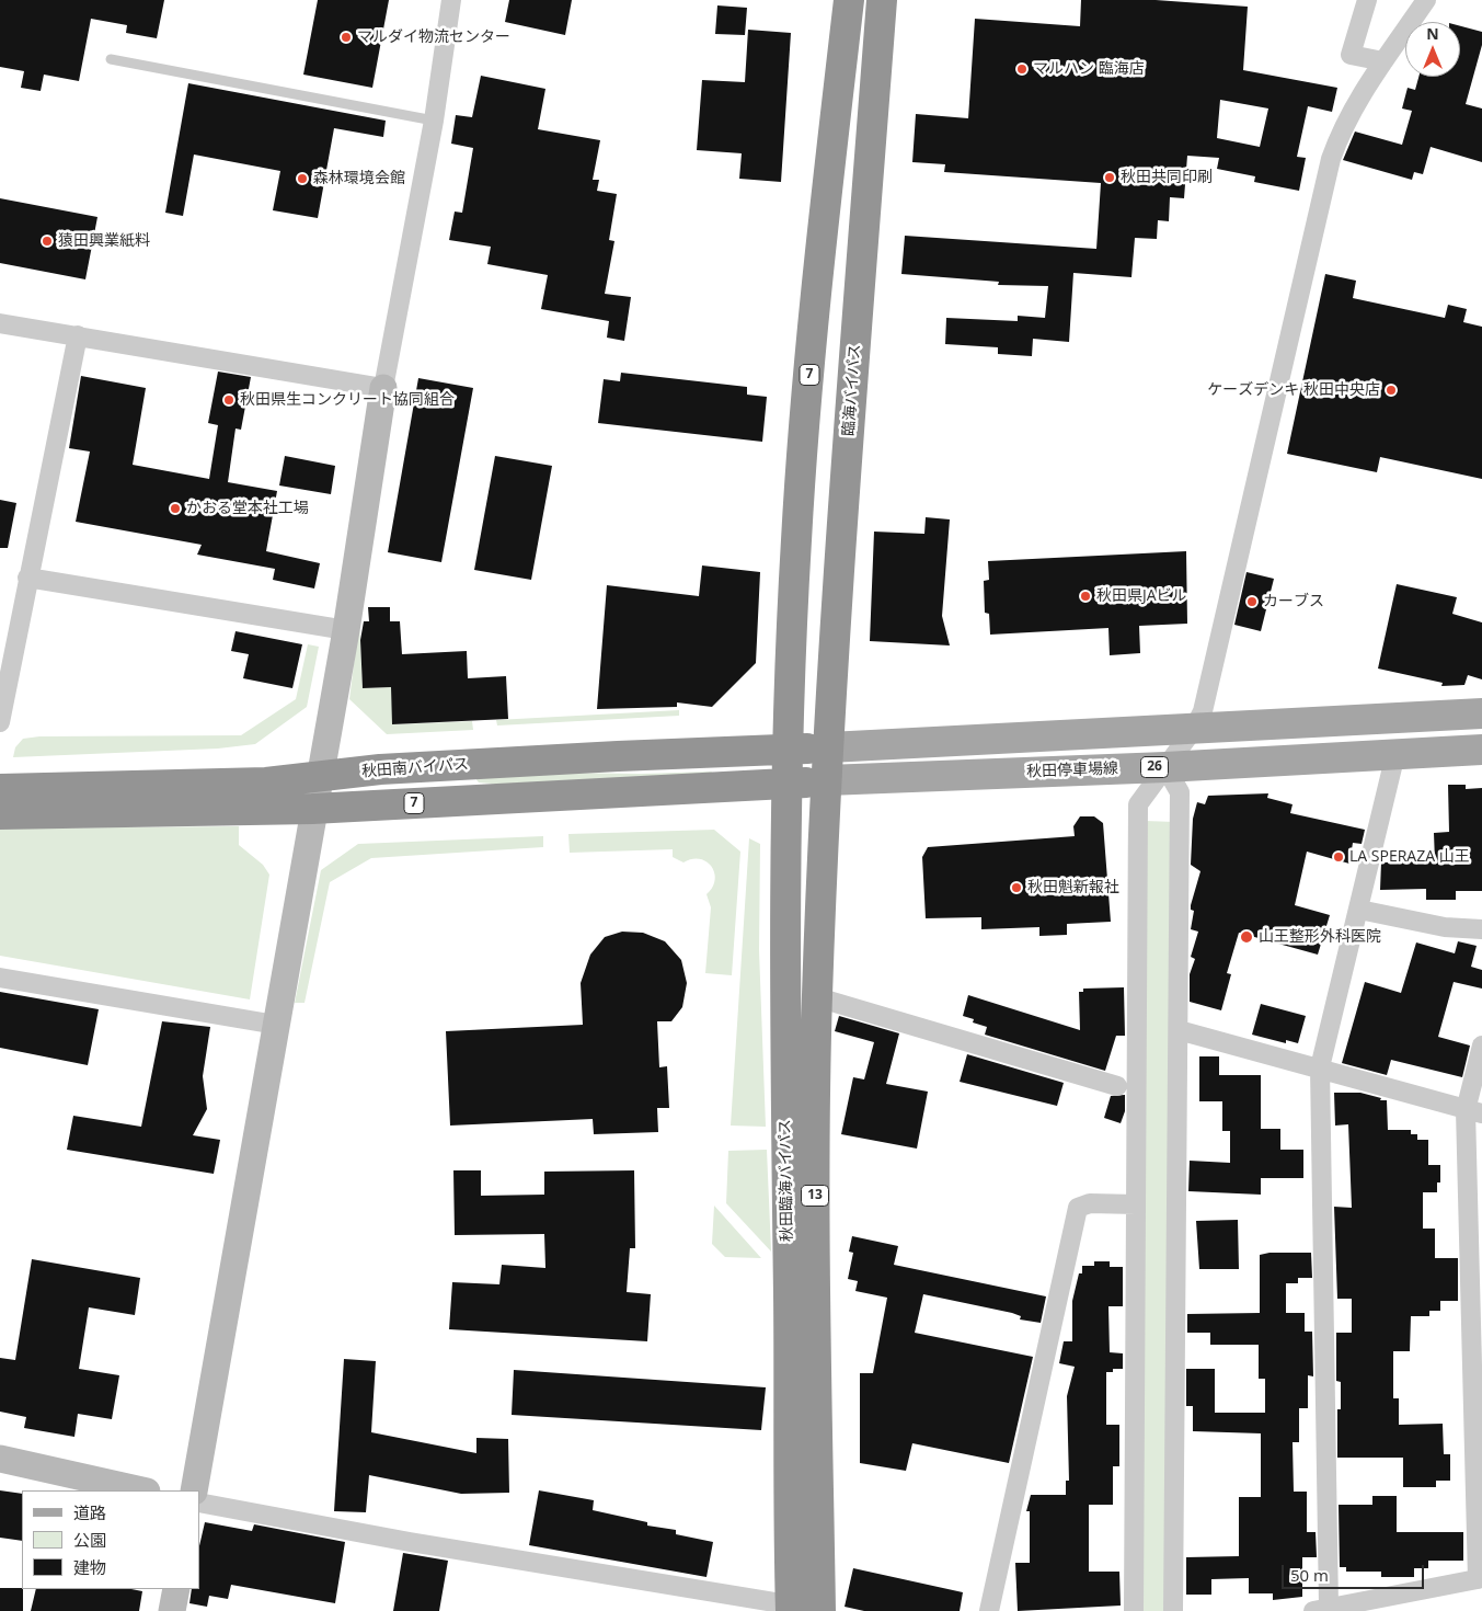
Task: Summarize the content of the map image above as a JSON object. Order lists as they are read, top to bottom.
{
  "streets": {
    "highway": [
      "7",
      "臨海バイパス",
      "秋田南バイパス",
      "秋田臨海バイパス",
      "13"
    ],
    "main road": ["26", "秋田停車場線"]
  },
  "crossings": [
    ["7", "臨海バイパス"],
    ["7", "秋田南バイパス"],
    ["7", "秋田停車場線"],
    ["7", "秋田臨海バイパス"],
    ["臨海バイパス", "秋田南バイパス"],
    ["臨海バイパス", "秋田停車場線"],
    ["臨海バイパス", "秋田臨海バイパス"],
    ["秋田南バイパス", "秋田臨海バイパス"],
    ["秋田停車場線", "秋田臨海バイパス"]
  ],
  "places": [
    "マルダイ物流センター",
    "マルハン 臨海店",
    "秋田共同印刷",
    "森林環境会館",
    "猿田興業紙料",
    "ケーズデンキ 秋田中央店",
    "秋田県生コンクリート協同組合",
    "かおる堂本社工場",
    "秋田県JAビル",
    "カーブス",
    "LA SPERAZA 山王",
    "秋田魁新報社",
    "山王整形外科医院"
  ],
  "legend": ["道路", "公園", "建物"],
  "scale_bar": "50 m",
  "north": "top"
}
